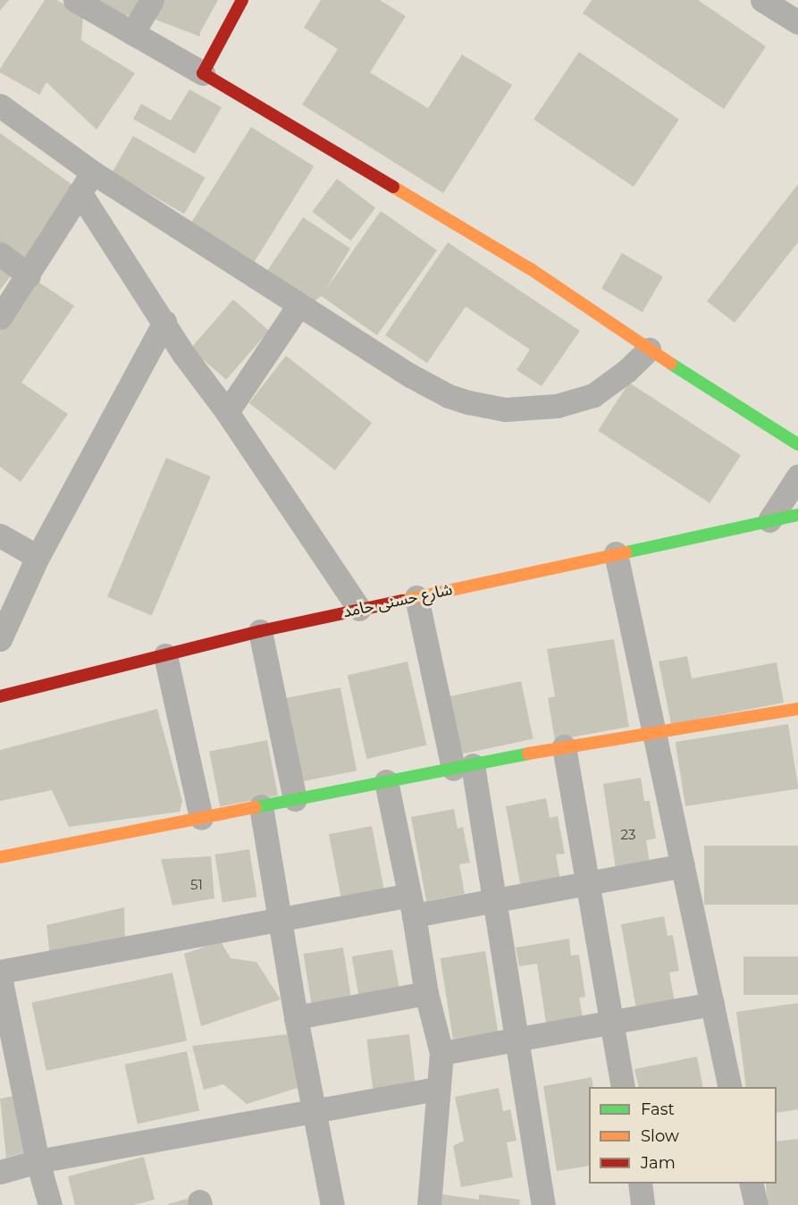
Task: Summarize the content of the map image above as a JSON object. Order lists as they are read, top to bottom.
{
  "streets": {
    "street": ["شارع حسنى حامد"]
  },
  "house_numbers": ["23", "51"],
  "legend": ["Fast", "Slow", "Jam"]
}
